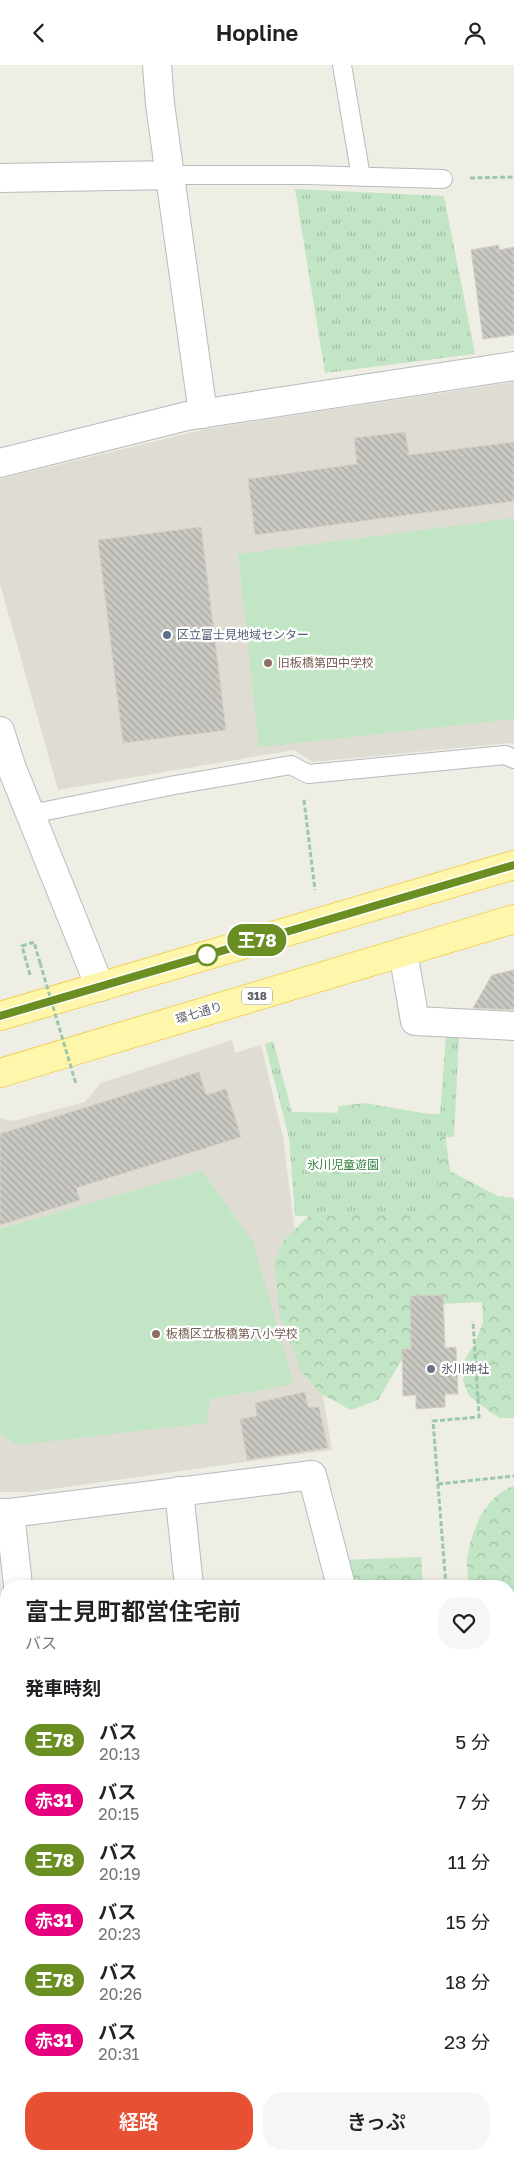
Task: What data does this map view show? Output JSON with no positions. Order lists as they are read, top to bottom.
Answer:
{
  "streets": {
    "main road": ["318", "環七通り"]
  },
  "parks": ["氷川児童遊園"],
  "places": [
    "区立富士見地域センター",
    "旧板橋第四中学校",
    "板橋区立板橋第八小学校",
    "氷川神社"
  ],
  "lines": ["bus line 王78"],
  "page": {
    "header": "Hopline",
    "on_map": "王78",
    "heading": [
      ["富士見町都営住宅前", "バス"],
      "発車時刻"
    ],
    "list": [
      {
        "mark": "王78",
        "name": "バス",
        "note": "20:13",
        "value": "5 分"
      },
      {
        "mark": "赤31",
        "name": "バス",
        "note": "20:15",
        "value": "7 分"
      },
      {
        "mark": "王78",
        "name": "バス",
        "note": "20:19",
        "value": "11 分"
      },
      {
        "mark": "赤31",
        "name": "バス",
        "note": "20:23",
        "value": "15 分"
      },
      {
        "mark": "王78",
        "name": "バス",
        "note": "20:26",
        "value": "18 分"
      },
      {
        "mark": "赤31",
        "name": "バス",
        "note": "20:31",
        "value": "23 分"
      }
    ],
    "buttons": ["経路", "きっぷ"]
  }
}
